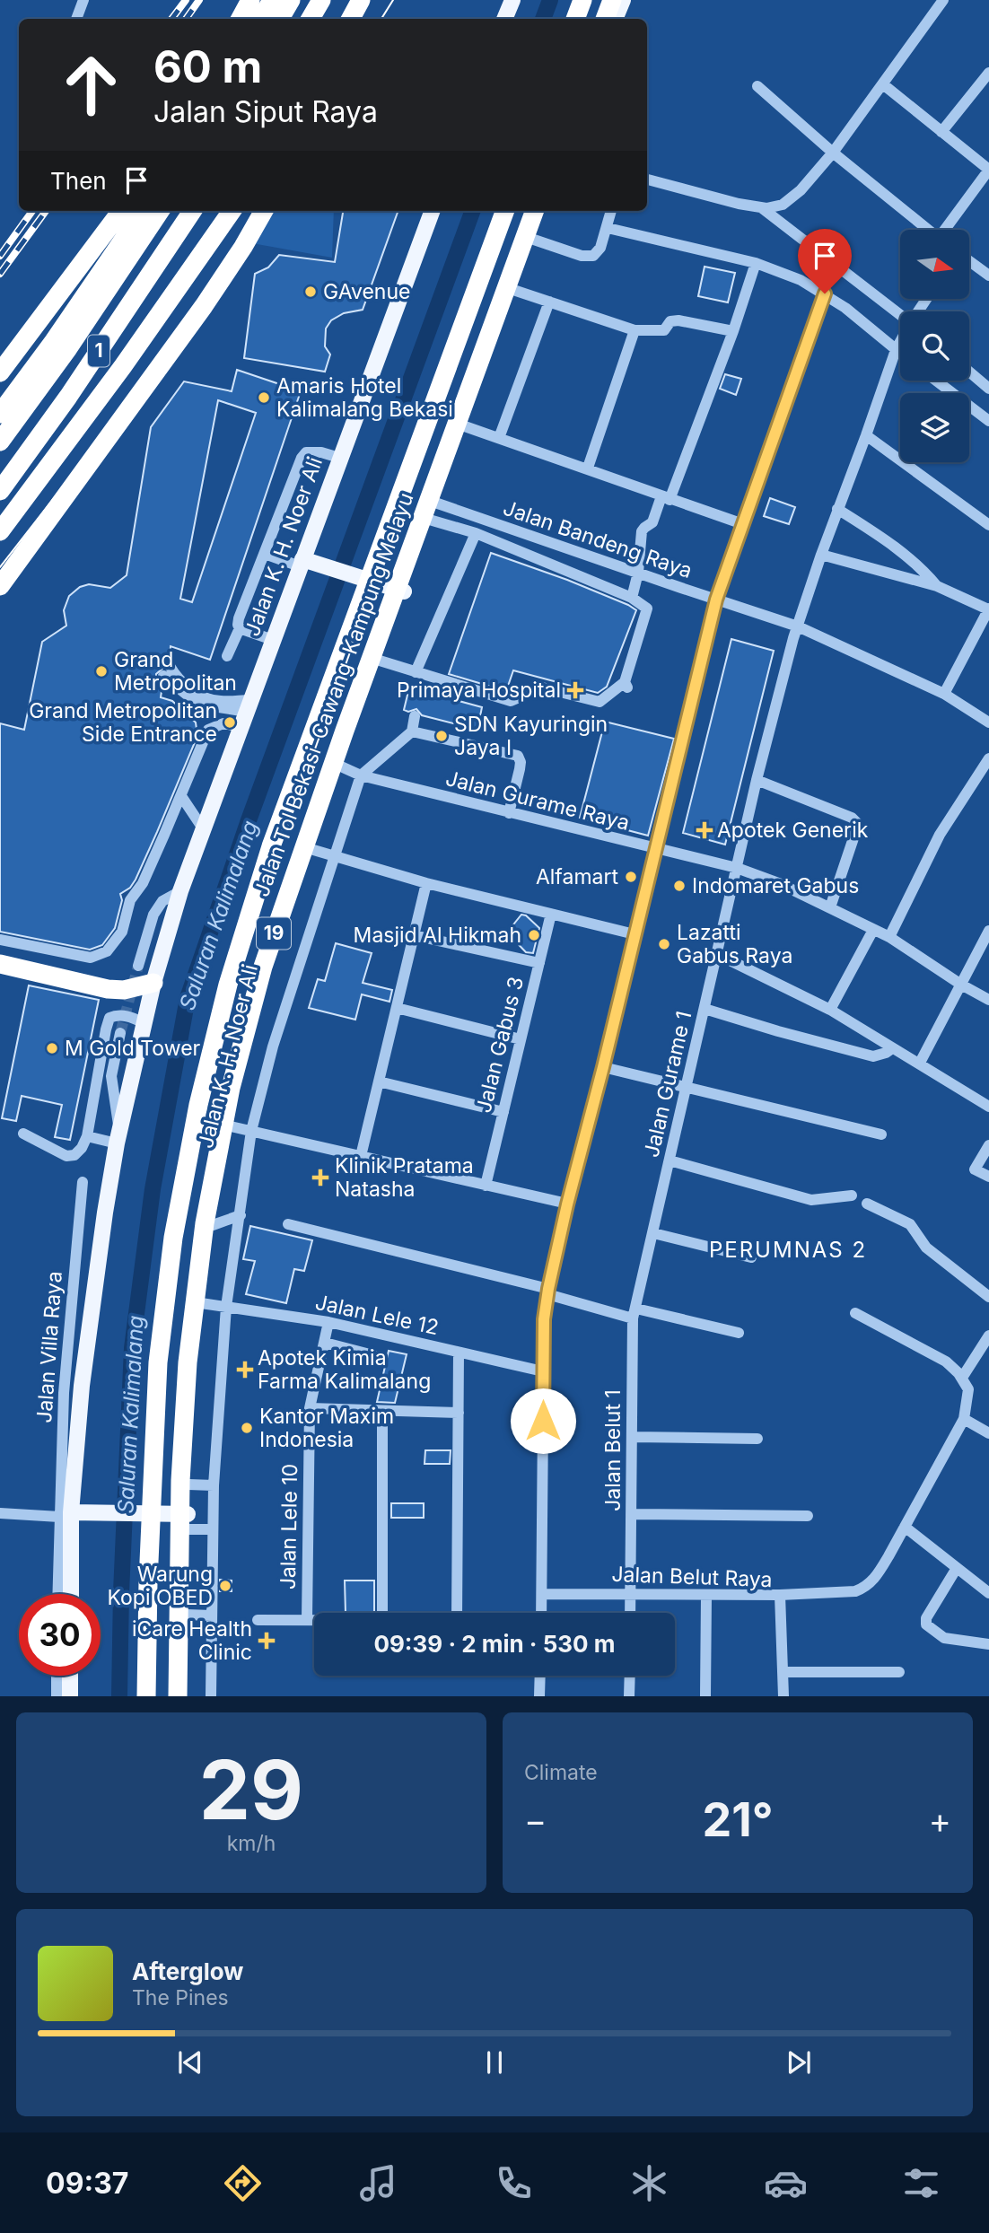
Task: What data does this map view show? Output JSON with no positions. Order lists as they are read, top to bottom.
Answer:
{
  "streets": {
    "highway": ["1", "Jalan Tol Bekasi–Cawang–Kampung Melayu", "19"],
    "main road": ["Jalan K. H. Noer Ali"],
    "street": [
      "Jalan Bandeng Raya",
      "Jalan Gurame Raya",
      "Jalan Gabus 3",
      "Jalan Gurame 1",
      "Jalan Lele 12",
      "Jalan Villa Raya",
      "Jalan Belut 1",
      "Jalan Lele 10",
      "Jalan Belut Raya"
    ]
  },
  "crossings": [
    ["Jalan Bandeng Raya", "Jalan K. H. Noer Ali"],
    ["Jalan Bandeng Raya", "Jalan Gurame 1"],
    ["Jalan K. H. Noer Ali", "Jalan Gurame Raya"],
    ["Jalan K. H. Noer Ali", "Jalan Lele 12"],
    ["Jalan K. H. Noer Ali", "Jalan Villa Raya"],
    ["Jalan Gurame Raya", "Jalan Gurame 1"],
    ["Jalan Gurame 1", "Jalan Belut 1"],
    ["Jalan Lele 12", "Jalan Lele 10"],
    ["Jalan Belut 1", "Jalan Belut Raya"]
  ],
  "districts": ["PERUMNAS 2"],
  "water": ["Saluran Kalimalang"],
  "places": {
    "other": [
      "GAvenue",
      "Amaris Hotel Kalimalang Bekasi",
      "Grand Metropolitan",
      "Grand Metropolitan Side Entrance",
      "SDN Kayuringin Jaya I",
      "Alfamart",
      "Indomaret Gabus",
      "Masjid Al Hikmah",
      "Lazatti Gabus Raya",
      "M Gold Tower",
      "Kantor Maxim Indonesia",
      "Warung Kopi OBED"
    ],
    "health": [
      "Primaya Hospital",
      "Apotek Generik",
      "Klinik Pratama Natasha",
      "Apotek Kimia Farma Kalimalang",
      "iCare Health Clinic"
    ]
  },
  "north": "right",
  "page": {
    "turn": ["60 m", "Jalan Siput Raya"],
    "then": "Then",
    "limit": "30",
    "trip": "09:39 · 2 min · 530 m",
    "tile": [
      ["29", "km/h"],
      "Climate"
    ],
    "heat": ["−", "21°", "+"],
    "song": ["Afterglow", "The Pines"],
    "tabs": "09:37"
  }
}
